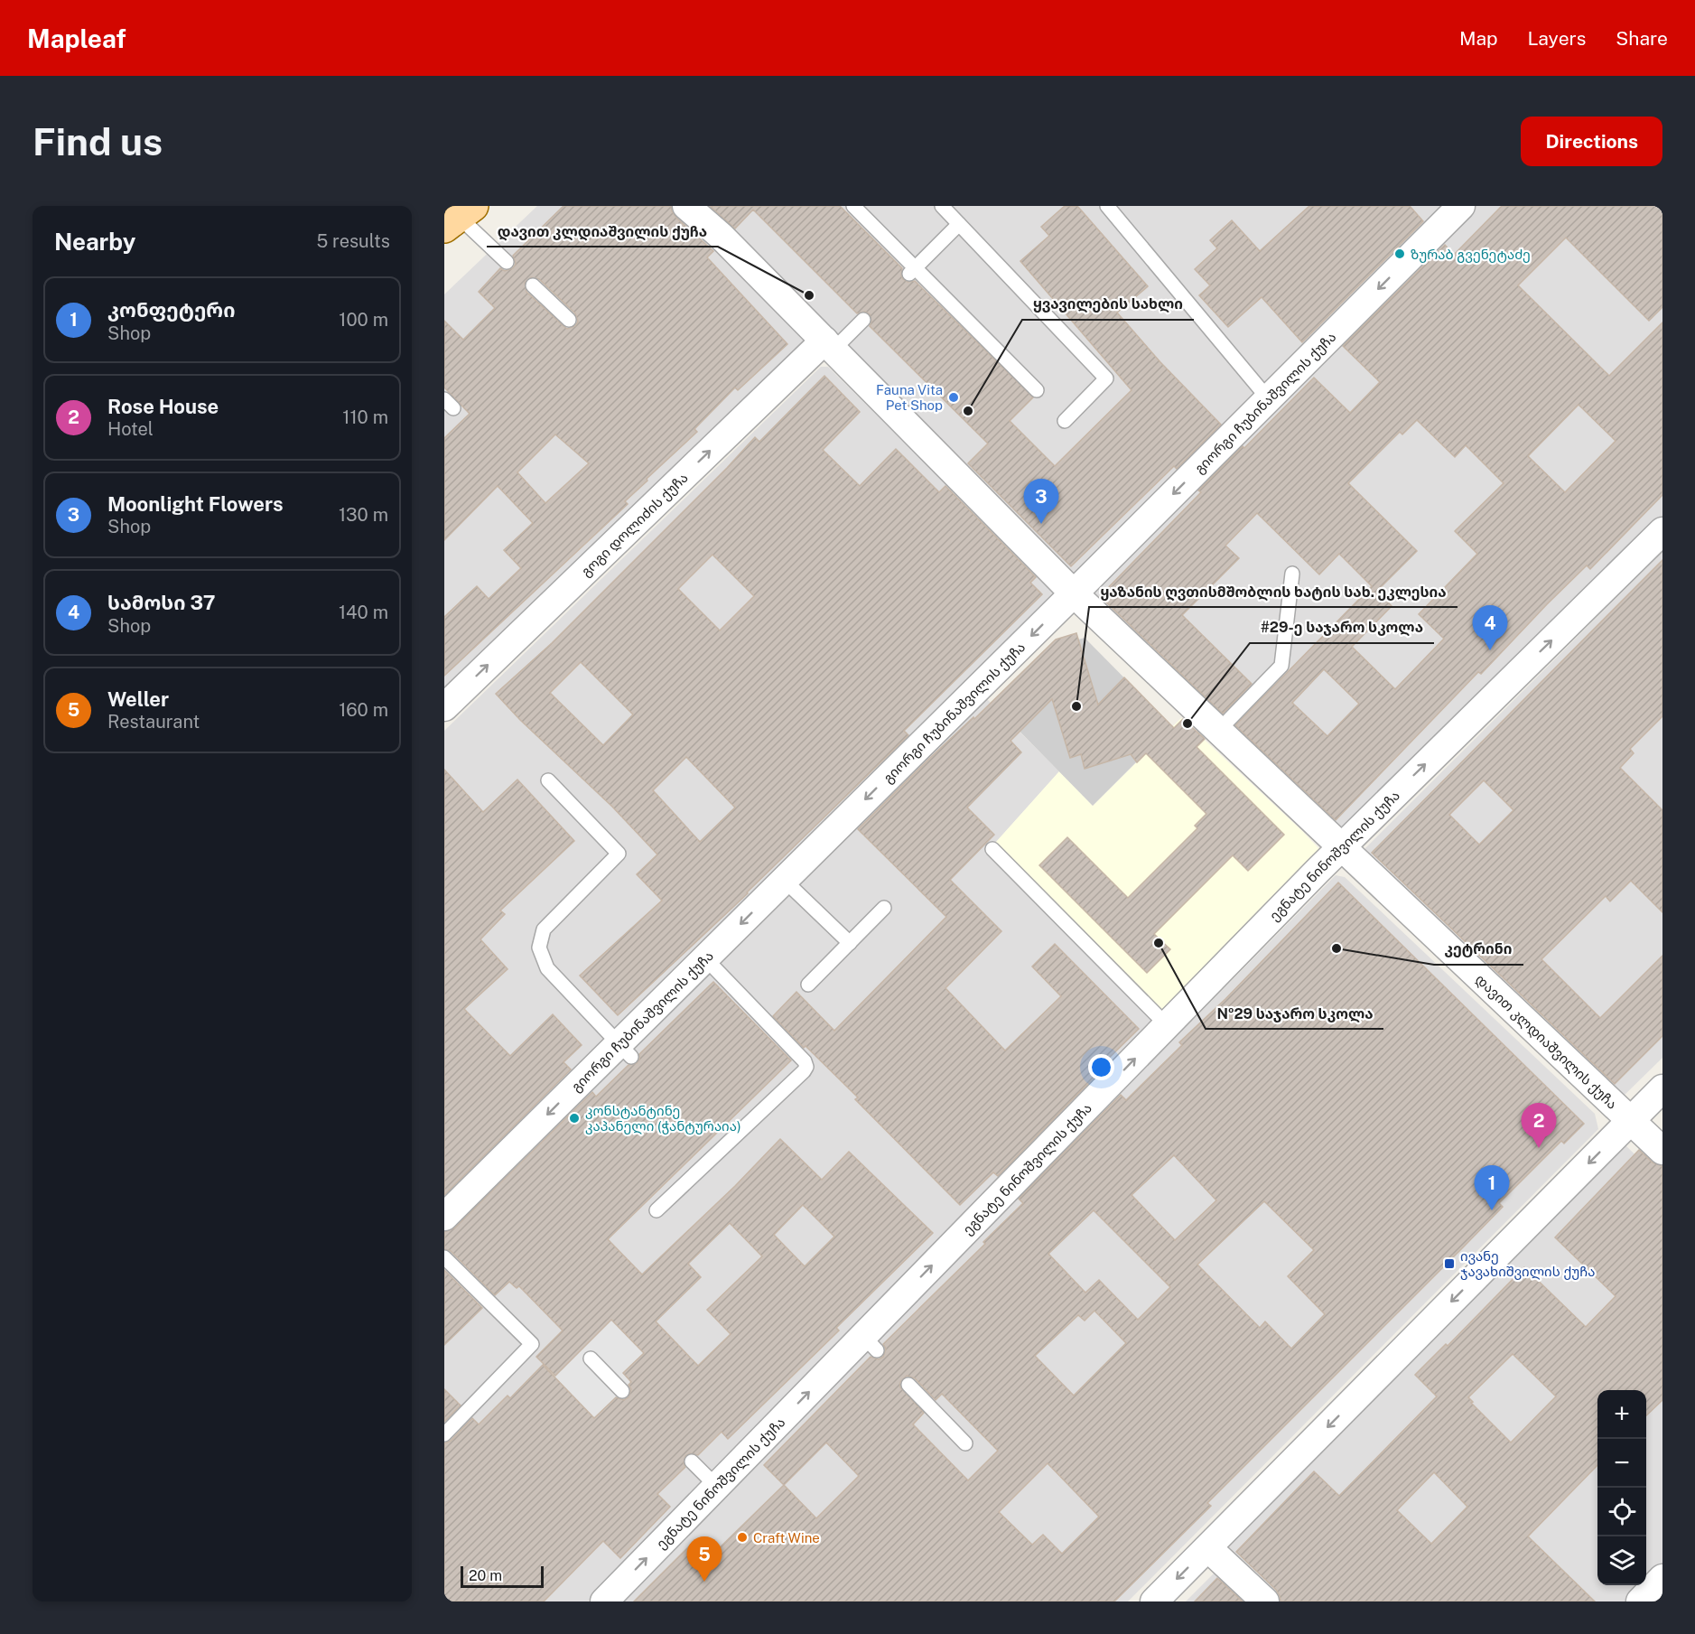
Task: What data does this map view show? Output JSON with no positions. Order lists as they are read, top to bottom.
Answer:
{
  "streets": {
    "street": [
      "გიორგი ჩუბინაშვილის ქუჩა",
      "გოგი დოლიძის ქუჩა",
      "ეგნატე ნინოშვილის ქუჩა",
      "დავით კლდიაშვილის ქუჩა"
    ]
  },
  "crossings": [
    ["გიორგი ჩუბინაშვილის ქუჩა", "დავით კლდიაშვილის ქუჩა"],
    ["გოგი დოლიძის ქუჩა", "დავით კლდიაშვილის ქუჩა"],
    ["ეგნატე ნინოშვილის ქუჩა", "დავით კლდიაშვილის ქუჩა"]
  ],
  "one_way": ["გიორგი ჩუბინაშვილის ქუჩა", "გოგი დოლიძის ქუჩა", "ეგნატე ნინოშვილის ქუჩა"],
  "places": {
    "other": [
      "ზურაბ გვენეტაძე",
      "დავით კლდიაშვილის ქუჩა",
      "Fauna Vita Pet Shop",
      "ყვავილების სახლი",
      "ყაზანის ღვთისმშობლის ხატის სახ. ეკლესია",
      "#29-ე საჯარო სკოლა",
      "№29 საჯარო სკოლა",
      "კეტრინი",
      "კონსტანტინე კაპანელი (ჭანტურაია)",
      "Craft Wine"
    ],
    "transit": ["ივანე ჯავახიშვილის ქუჩა"]
  },
  "scale_bar": "20 m",
  "page": {
    "header": "Mapleaf",
    "nav": ["Map", "Layers", "Share"],
    "buttons": "Directions",
    "title": "Find us",
    "heading": ["Nearby", "5 results"],
    "list": [
      {
        "mark": "1",
        "name": "კონფეტერი",
        "note": "Shop",
        "value": "100 m"
      },
      {
        "mark": "2",
        "name": "Rose House",
        "note": "Hotel",
        "value": "110 m"
      },
      {
        "mark": "3",
        "name": "Moonlight Flowers",
        "note": "Shop",
        "value": "130 m"
      },
      {
        "mark": "4",
        "name": "სამოსი 37",
        "note": "Shop",
        "value": "140 m"
      },
      {
        "mark": "5",
        "name": "Weller",
        "note": "Restaurant",
        "value": "160 m"
      }
    ],
    "pins": [
      "3",
      "4",
      "2",
      "1",
      "5"
    ],
    "map_buttons": ["+", "−"],
    "scale": "20 m"
  }
}
